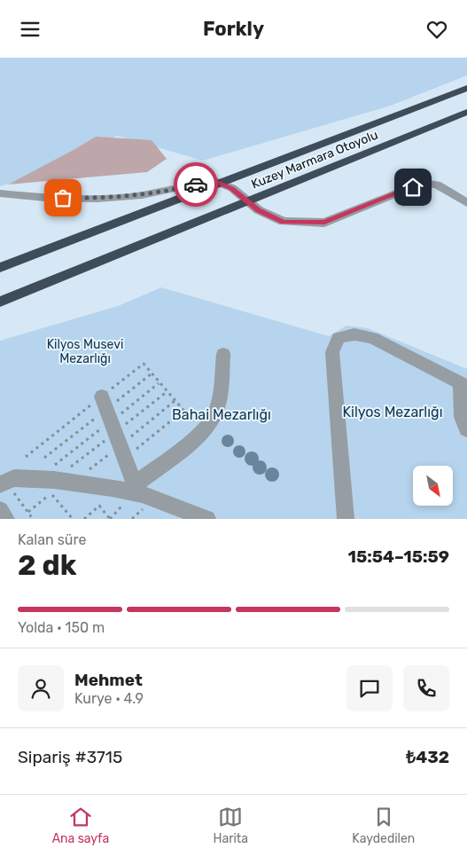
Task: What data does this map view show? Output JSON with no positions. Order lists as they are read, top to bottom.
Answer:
{
  "streets": {
    "highway": ["Kuzey Marmara Otoyolu"]
  },
  "parks": ["Kilyos Musevi Mezarlığı", "Kilyos Mezarlığı", "Bahai Mezarlığı"],
  "north": "bottom right",
  "page": {
    "header": "Forkly",
    "heading": ["2 dk", "Kalan süre", "15:54–15:59"],
    "panel": [
      "Mehmet",
      "Kurye · 4.9",
      "Sipariş #3715",
      "₺432"
    ],
    "bar": "Yolda · 150 m",
    "tabs": ["Ana sayfa", "Harita", "Kaydedilen"]
  }
}
